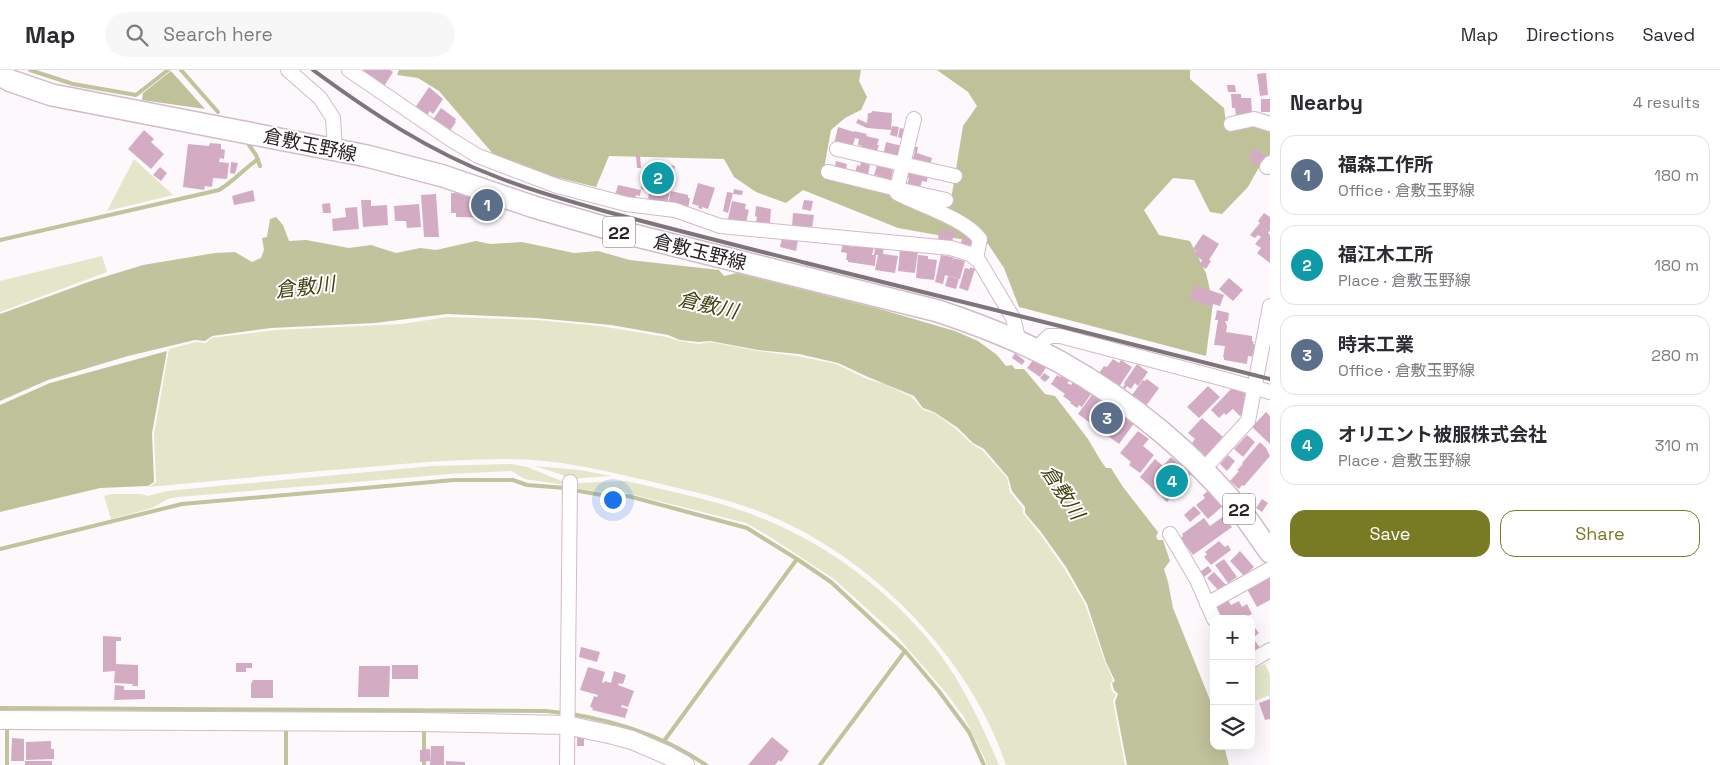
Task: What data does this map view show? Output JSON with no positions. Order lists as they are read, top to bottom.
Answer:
{
  "streets": {
    "main road": ["倉敷玉野線", "22"]
  },
  "water": ["倉敷川"],
  "page": {
    "header": "Map",
    "search": "Search here",
    "nav": ["Map", "Directions", "Saved"],
    "heading": ["Nearby", "4 results"],
    "list": [
      {
        "mark": "1",
        "name": "福森工作所",
        "note": "Office · 倉敷玉野線",
        "value": "180 m"
      },
      {
        "mark": "2",
        "name": "福江木工所",
        "note": "Place · 倉敷玉野線",
        "value": "180 m"
      },
      {
        "mark": "3",
        "name": "時末工業",
        "note": "Office · 倉敷玉野線",
        "value": "280 m"
      },
      {
        "mark": "4",
        "name": "オリエント被服株式会社",
        "note": "Place · 倉敷玉野線",
        "value": "310 m"
      }
    ],
    "pins": [
      "2",
      "1",
      "3",
      "4"
    ],
    "buttons": ["Save", "Share"],
    "map_buttons": ["+", "−"]
  }
}
